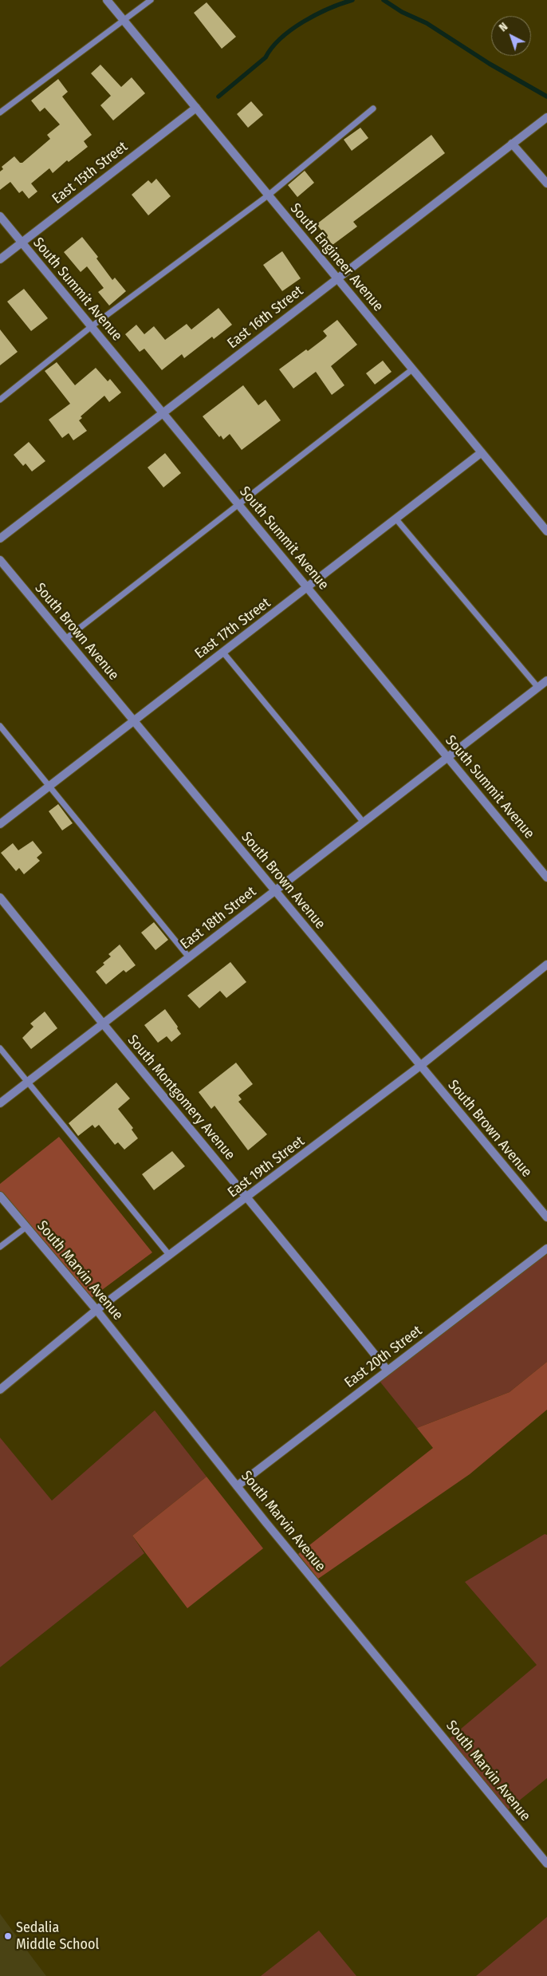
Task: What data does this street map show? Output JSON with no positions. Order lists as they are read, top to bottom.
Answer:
{
  "streets": {
    "street": [
      "East 15th Street",
      "South Engineer Avenue",
      "South Summit Avenue",
      "East 16th Street",
      "East 17th Street",
      "South Brown Avenue",
      "East 18th Street",
      "South Montgomery Avenue",
      "East 19th Street",
      "South Marvin Avenue",
      "East 20th Street"
    ]
  },
  "crossings": [
    ["East 15th Street", "South Engineer Avenue"],
    ["East 15th Street", "South Summit Avenue"],
    ["South Engineer Avenue", "East 16th Street"],
    ["South Engineer Avenue", "East 17th Street"],
    ["South Summit Avenue", "East 16th Street"],
    ["South Summit Avenue", "East 17th Street"],
    ["South Summit Avenue", "East 18th Street"],
    ["East 17th Street", "South Brown Avenue"],
    ["South Brown Avenue", "East 18th Street"],
    ["South Brown Avenue", "East 19th Street"],
    ["East 18th Street", "South Montgomery Avenue"],
    ["South Montgomery Avenue", "East 19th Street"],
    ["South Montgomery Avenue", "East 20th Street"],
    ["East 19th Street", "South Marvin Avenue"],
    ["South Marvin Avenue", "East 20th Street"]
  ],
  "places": ["Sedalia Middle School"],
  "north": "top left"
}
